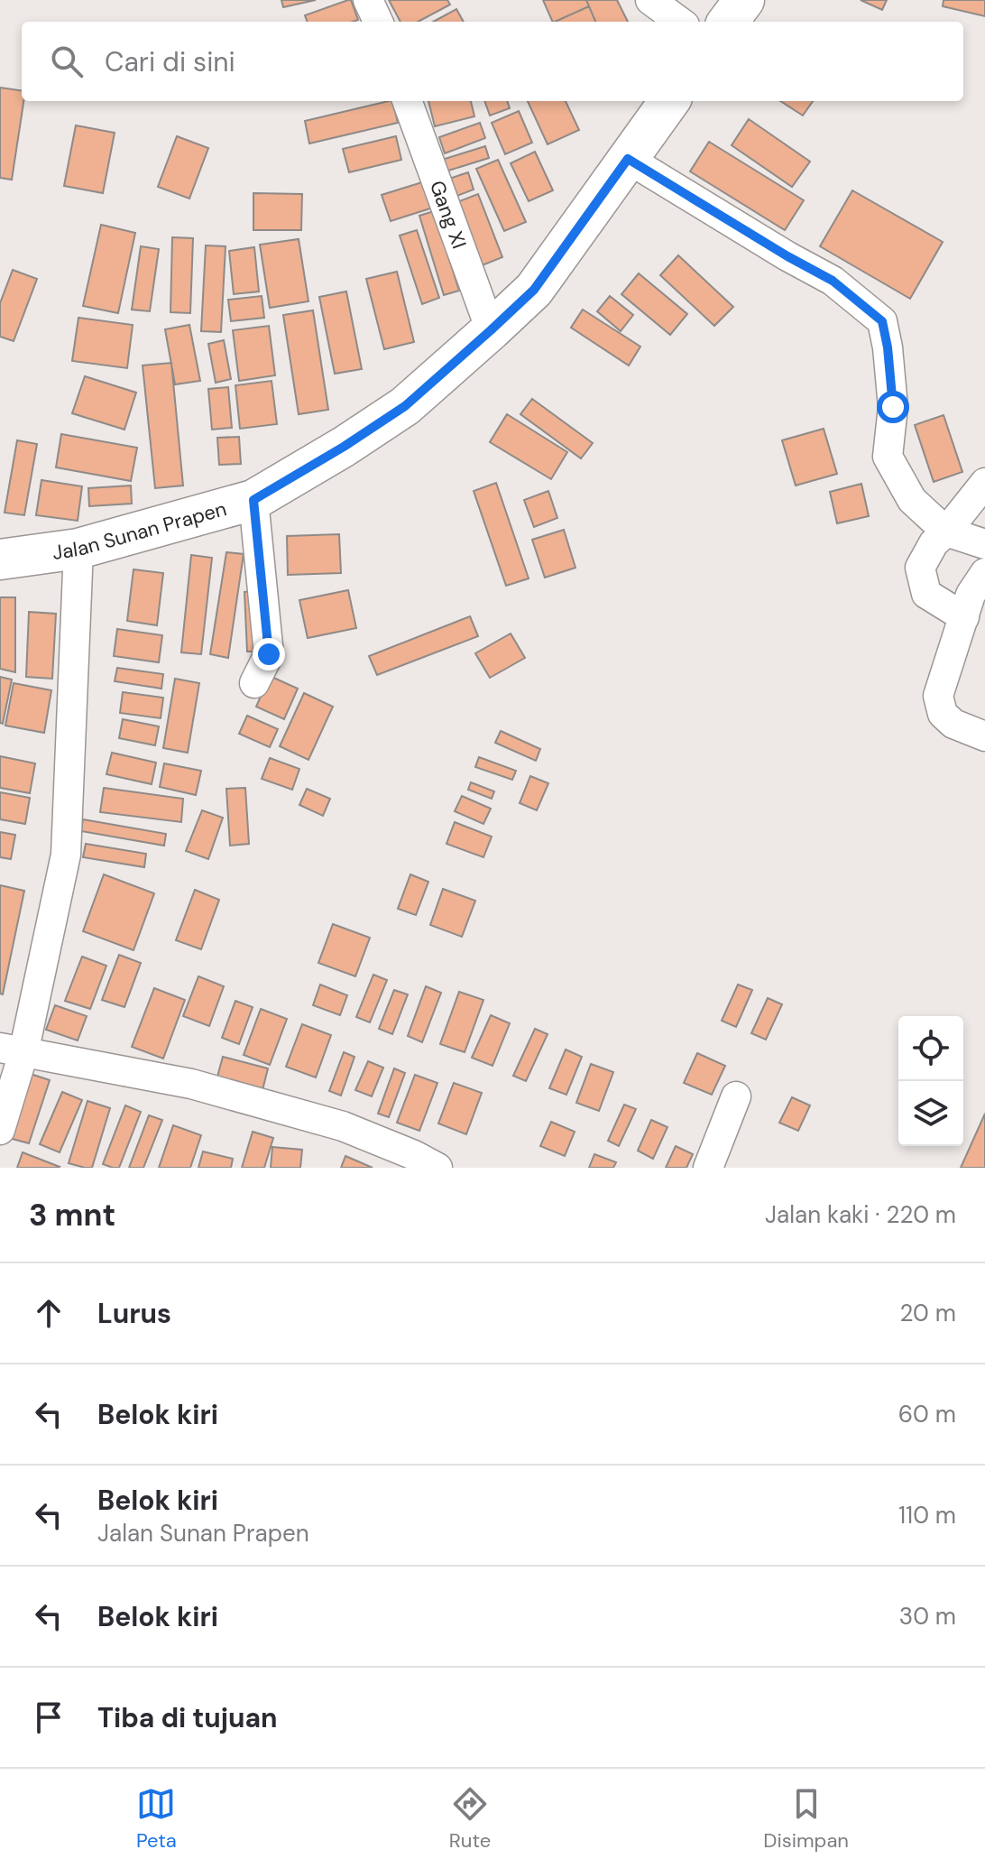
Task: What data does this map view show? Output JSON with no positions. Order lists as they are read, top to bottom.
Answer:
{
  "streets": {
    "main road": ["Jalan Sunan Prapen"],
    "street": ["Gang XI"]
  },
  "crossings": [
    ["Gang XI", "Jalan Sunan Prapen"]
  ],
  "page": {
    "search": "Cari di sini",
    "heading": ["3 mnt", "Jalan kaki · 220 m"],
    "list": [
      ["Lurus", "20 m"],
      ["Belok kiri", "60 m"],
      ["Belok kiri", "Jalan Sunan Prapen", "110 m"],
      ["Belok kiri", "30 m"],
      "Tiba di tujuan"
    ],
    "nav": ["Peta", "Rute", "Disimpan"]
  }
}
